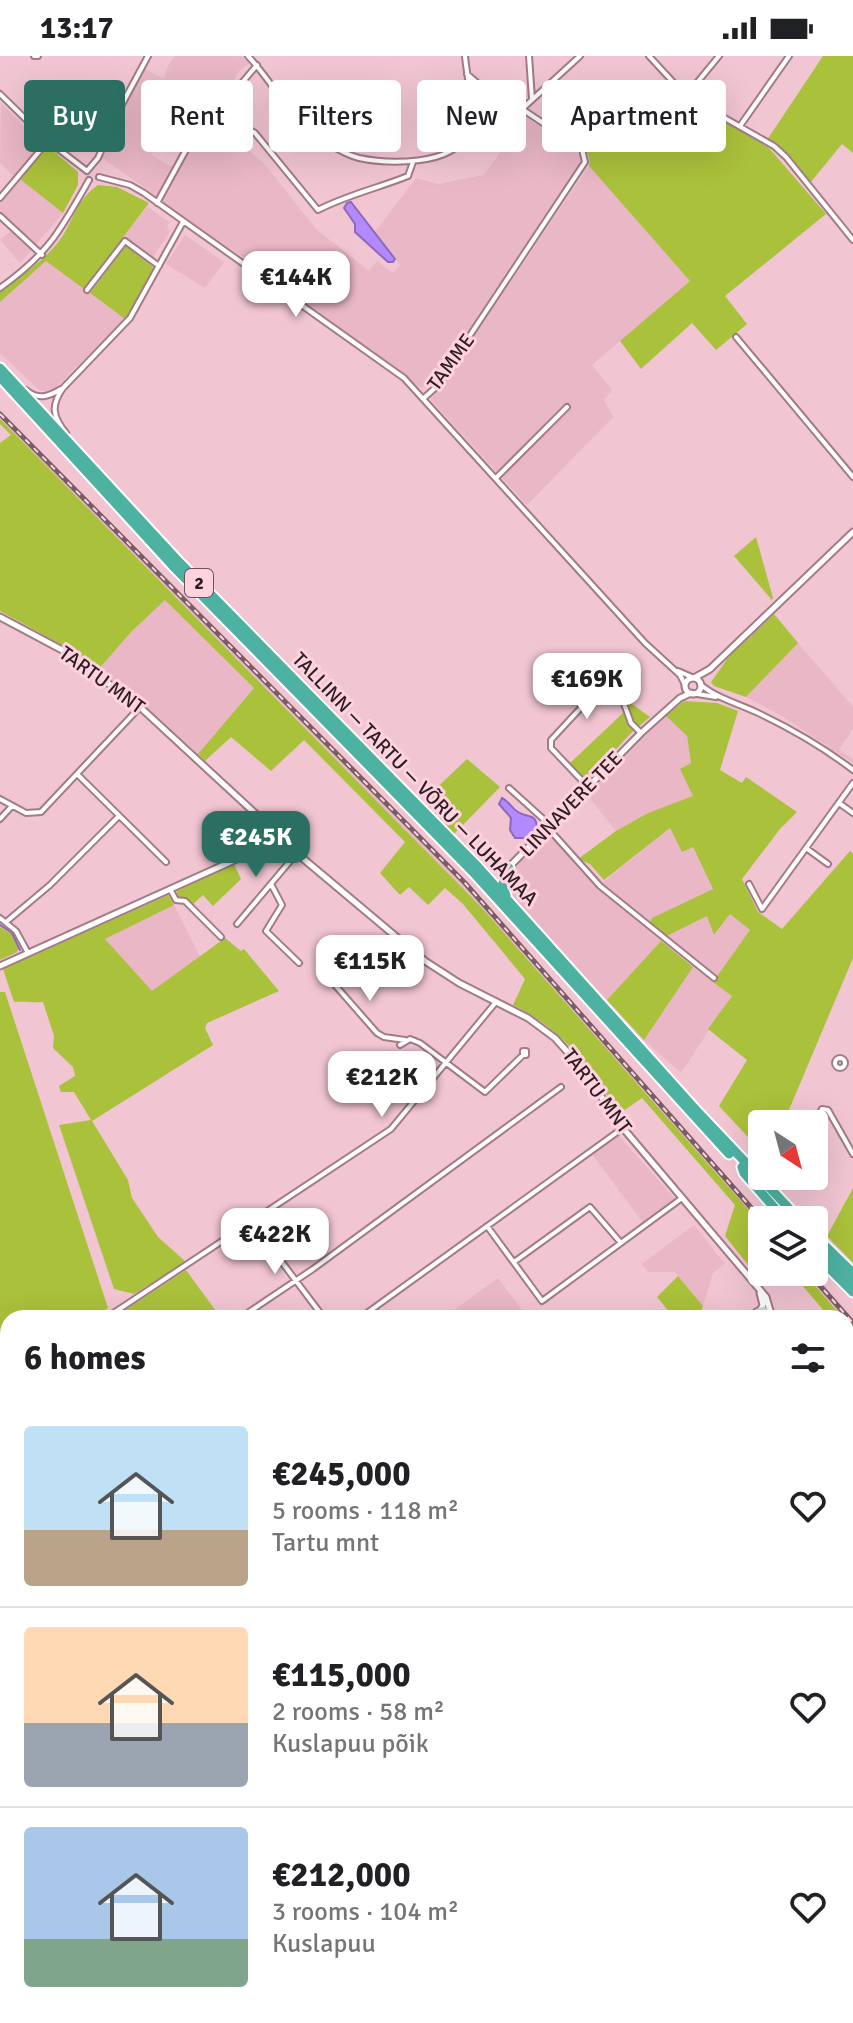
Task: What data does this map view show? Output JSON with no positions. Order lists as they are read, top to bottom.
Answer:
{
  "streets": {
    "highway": ["2", "TALLINN — TARTU — VÕRU — LUHAMAA"],
    "street": ["TAMME", "TARTU MNT", "LINNAVERE TEE"]
  },
  "north": "bottom right",
  "page": {
    "status": "13:17",
    "chip": [
      "Buy",
      "Rent",
      "Filters",
      "New",
      "Apartment"
    ],
    "price": [
      "€144K",
      "€169K",
      "€245K",
      "€115K",
      "€212K",
      "€422K"
    ],
    "heading": "6 homes",
    "list": [
      {
        "name": "€245,000",
        "note": "5 rooms · 118 m² · Tartu mnt"
      },
      {
        "name": "€115,000",
        "note": "2 rooms · 58 m² · Kuslapuu põik"
      },
      {
        "name": "€212,000",
        "note": "3 rooms · 104 m² · Kuslapuu"
      }
    ]
  }
}
